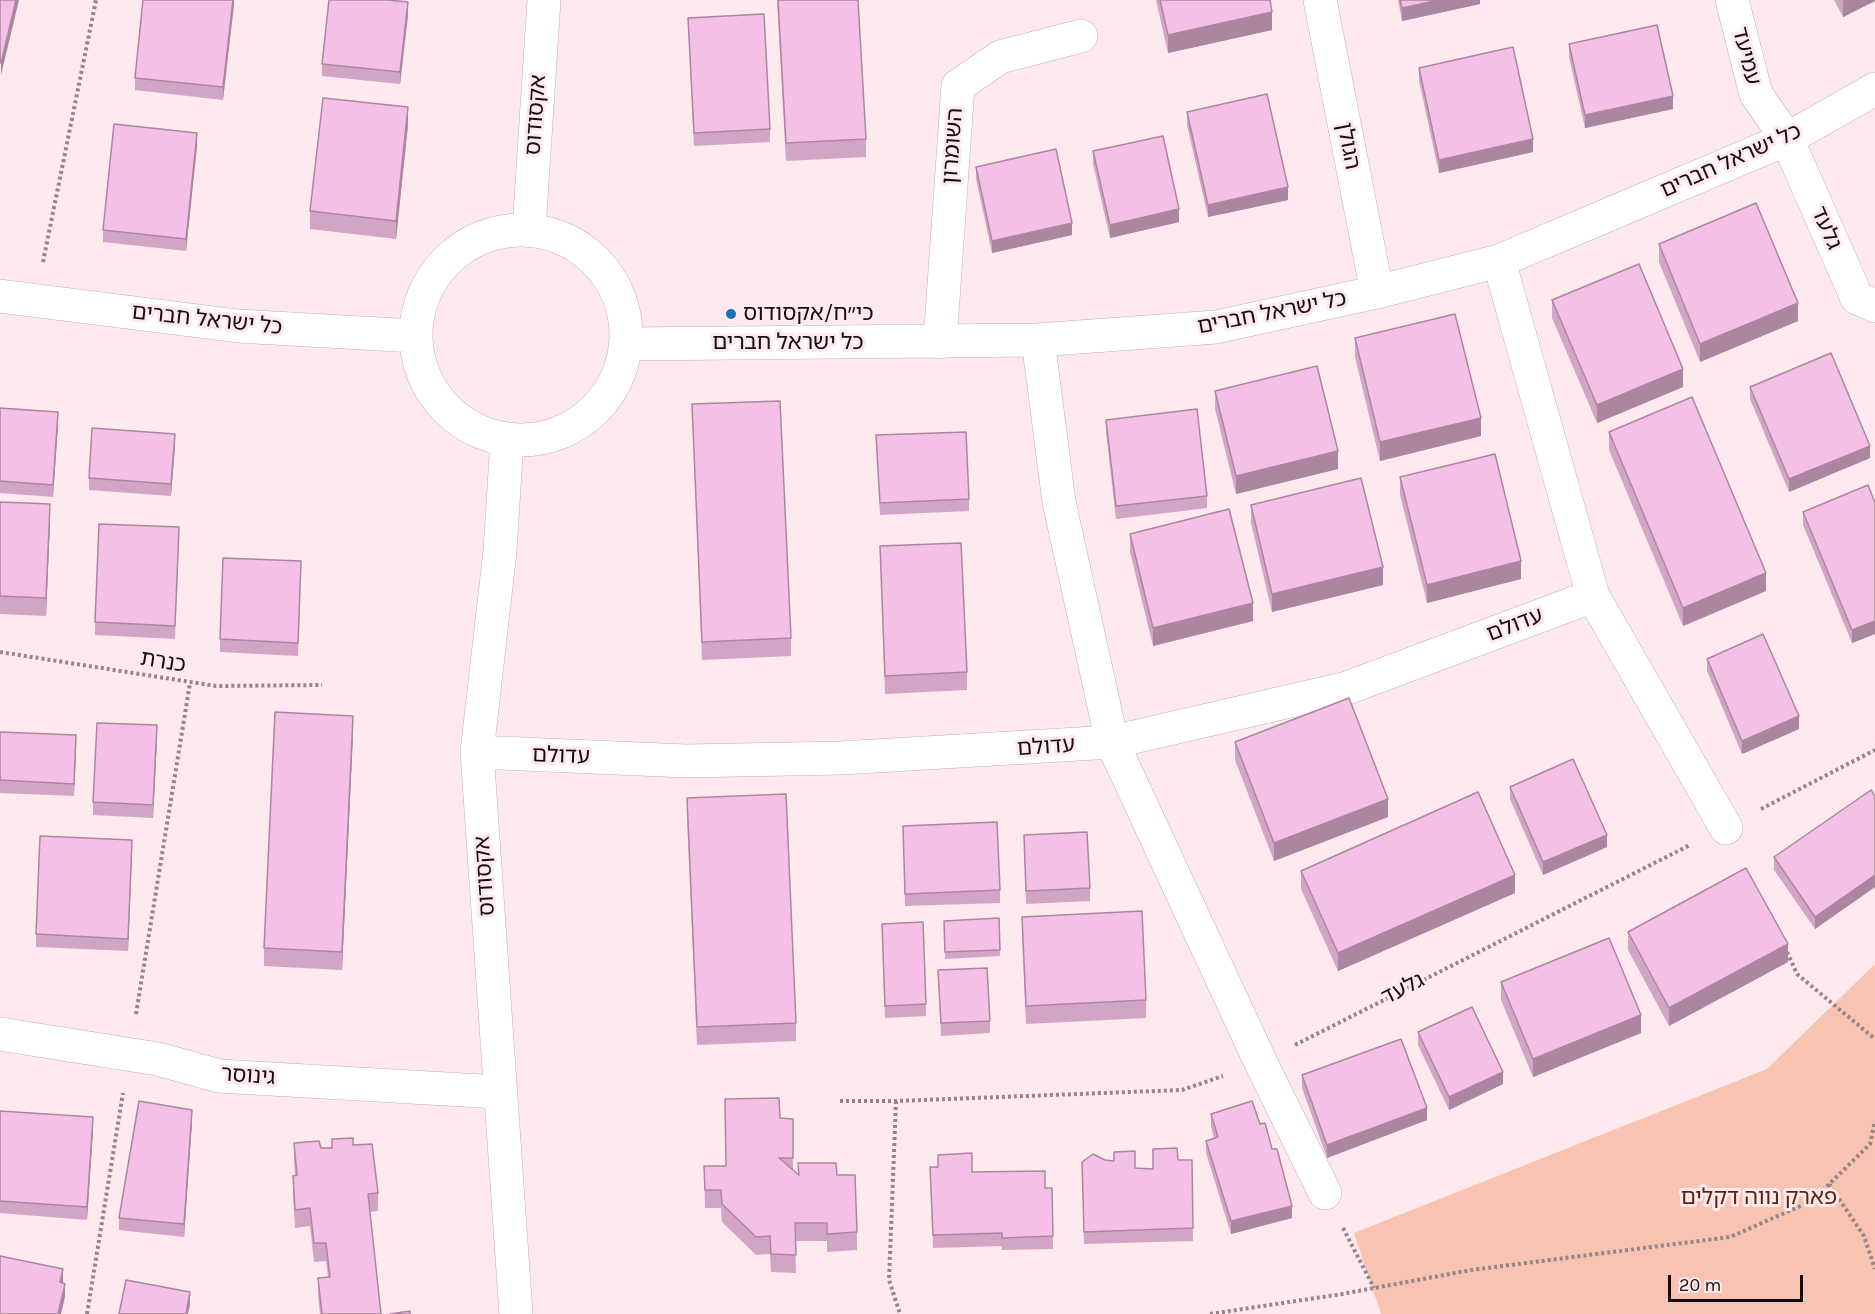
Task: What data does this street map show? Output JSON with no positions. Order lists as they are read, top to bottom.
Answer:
{
  "streets": {
    "street": [
      "עמיעד",
      "אקסודוס",
      "השומרון",
      "הגולן",
      "כל ישראל חברים",
      "גלעד",
      "עדולם",
      "גינוסר"
    ],
    "path": ["כנרת"]
  },
  "crossings": [
    ["עמיעד", "כל ישראל חברים"],
    ["עמיעד", "גלעד"],
    ["אקסודוס", "כל ישראל חברים"],
    ["אקסודוס", "עדולם"],
    ["אקסודוס", "גינוסר"],
    ["השומרון", "כל ישראל חברים"],
    ["הגולן", "כל ישראל חברים"],
    ["כל ישראל חברים", "גלעד"]
  ],
  "parks": ["פארק נווה דקלים"],
  "places": ["כי״ח/אקסודוס"],
  "scale_bar": "20 m"
}
